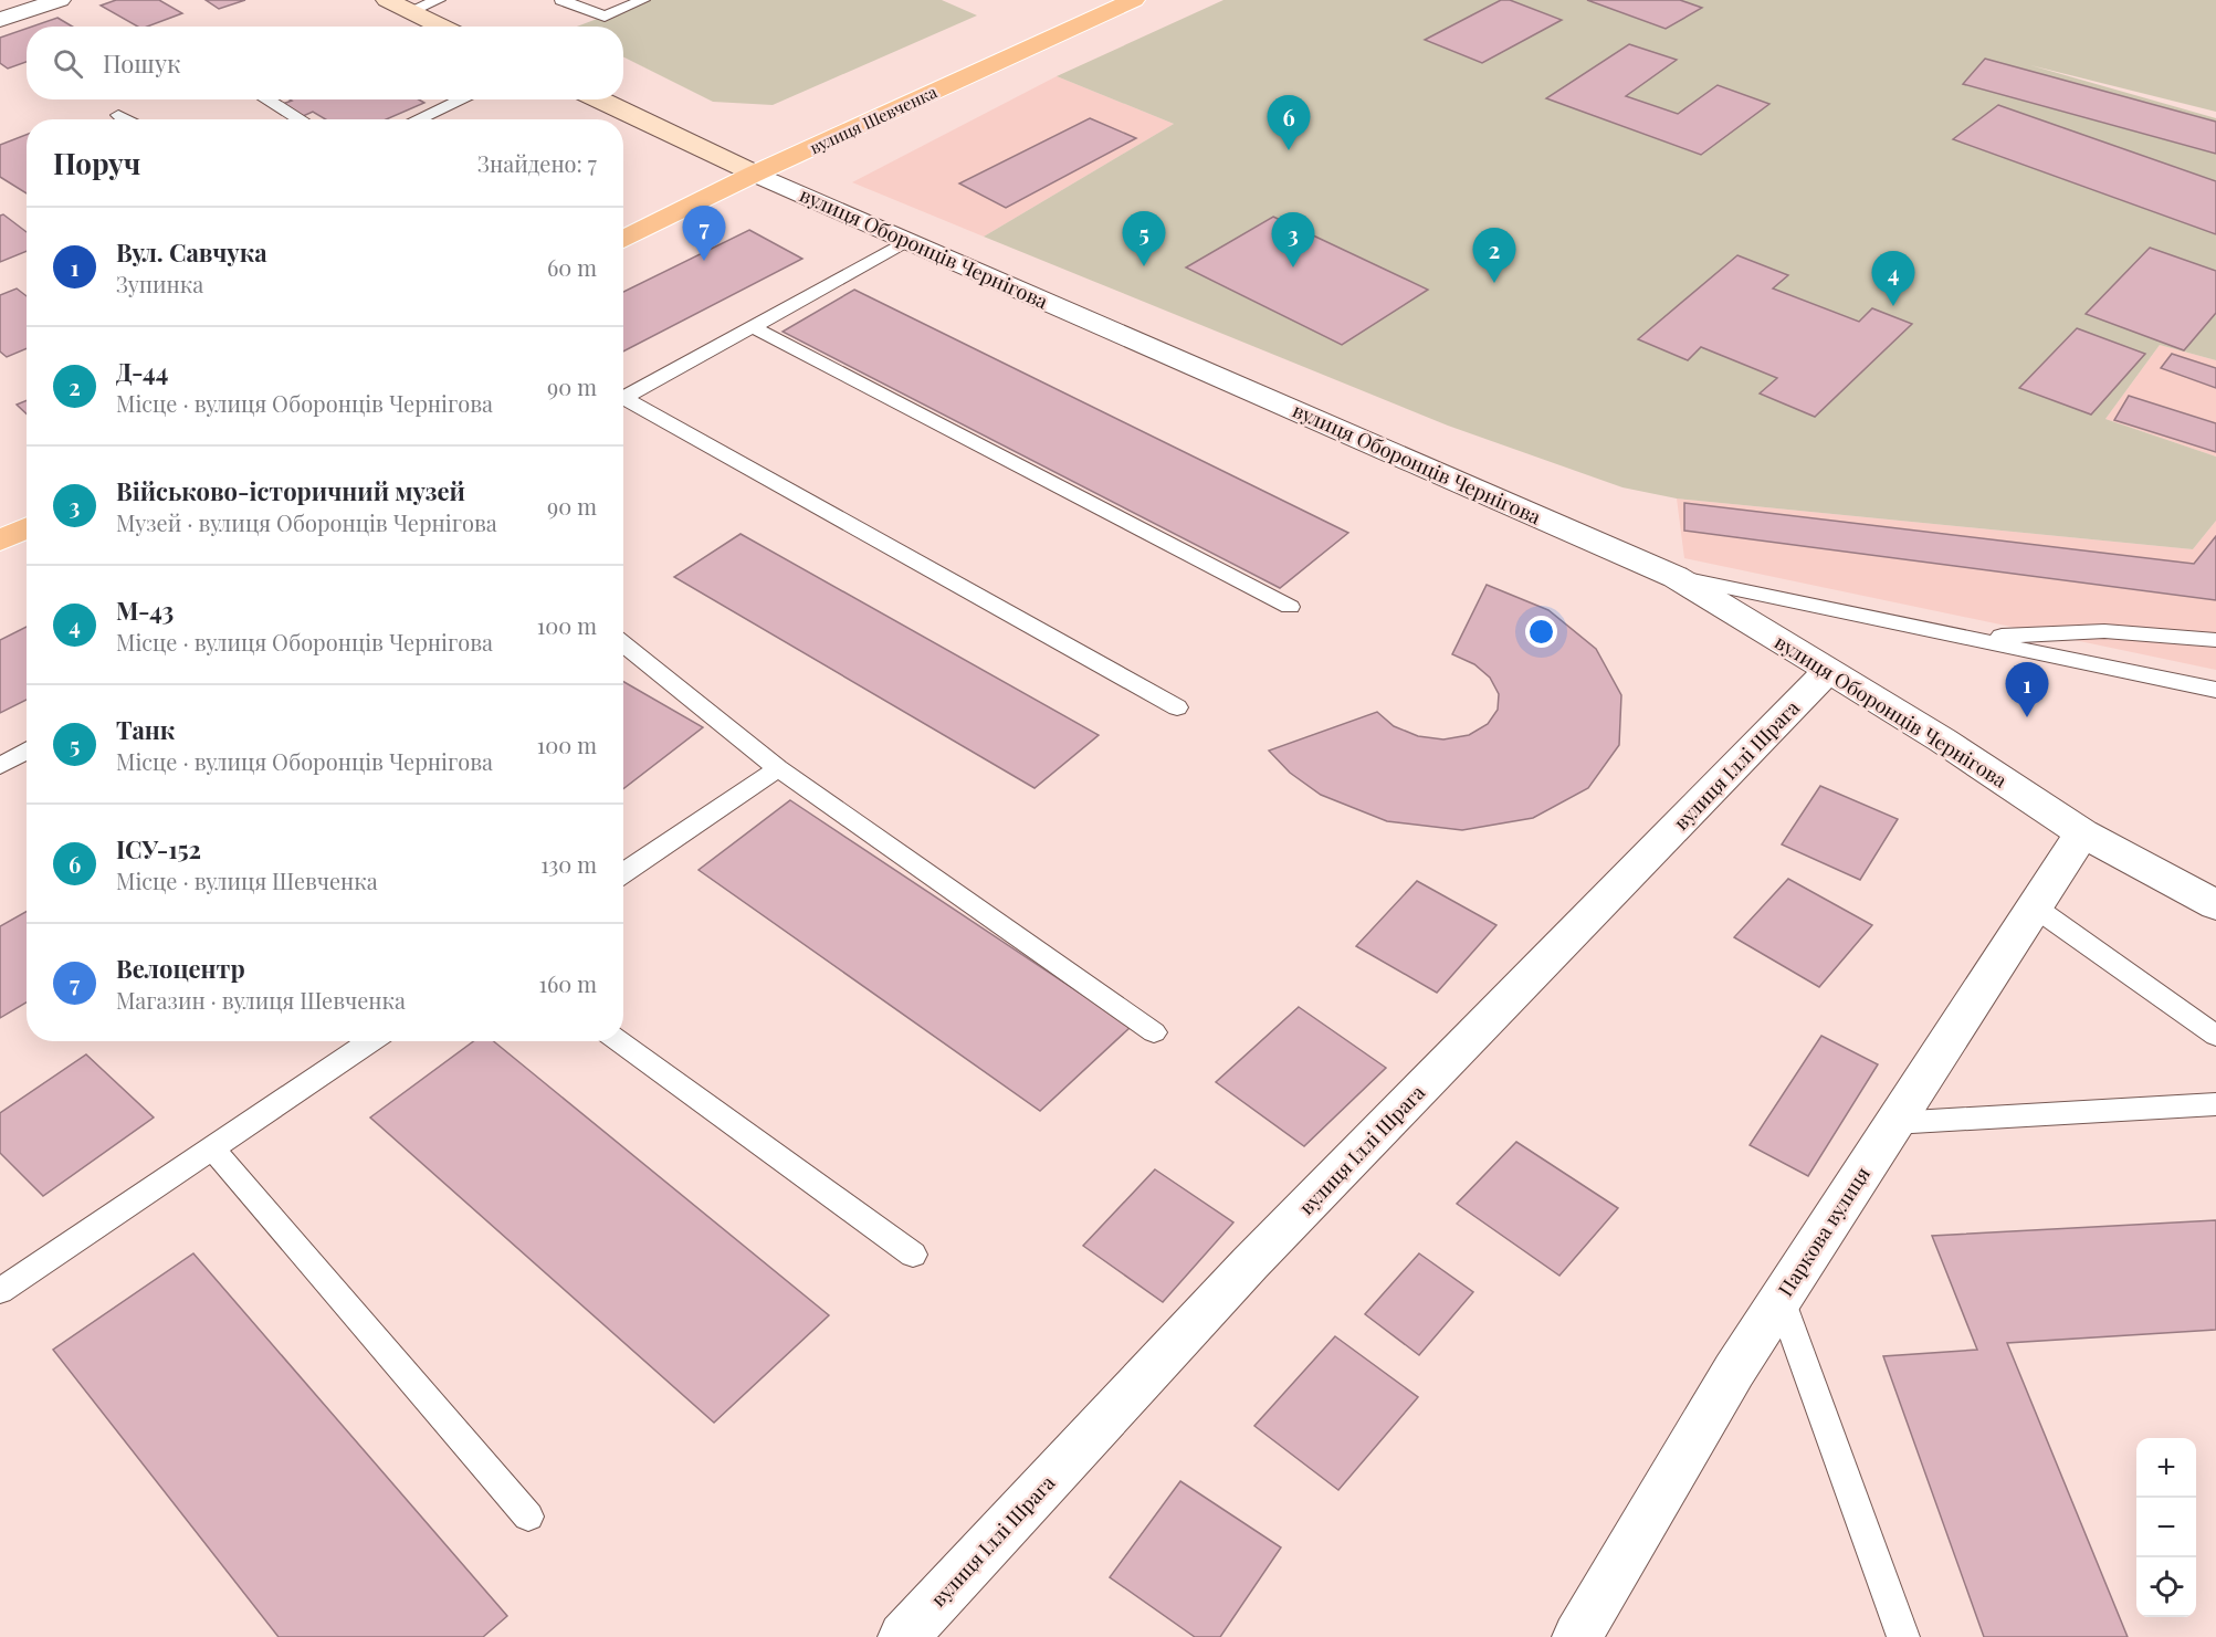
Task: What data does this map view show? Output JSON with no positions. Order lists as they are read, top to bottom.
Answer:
{
  "streets": {
    "main road": ["вулиця Шевченка", "вулиця Оборонців Чернігова"],
    "street": ["вулиця Іллі Шрага", "Паркова вулиця"]
  },
  "crossings": [
    ["вулиця Шевченка", "вулиця Оборонців Чернігова"],
    ["вулиця Оборонців Чернігова", "вулиця Іллі Шрага"],
    ["вулиця Оборонців Чернігова", "Паркова вулиця"]
  ],
  "page": {
    "search": "Пошук",
    "pins": [
      "6",
      "7",
      "5",
      "3",
      "2",
      "4",
      "1"
    ],
    "heading": ["Поруч", "Знайдено: 7"],
    "list": [
      {
        "mark": "1",
        "name": "Вул. Савчука",
        "note": "Зупинка",
        "value": "60 m"
      },
      {
        "mark": "2",
        "name": "Д-44",
        "note": "Місце · вулиця Оборонців Чернігова",
        "value": "90 m"
      },
      {
        "mark": "3",
        "name": "Військово-історичний музей",
        "note": "Музей · вулиця Оборонців Чернігова",
        "value": "90 m"
      },
      {
        "mark": "4",
        "name": "М-43",
        "note": "Місце · вулиця Оборонців Чернігова",
        "value": "100 m"
      },
      {
        "mark": "5",
        "name": "Танк",
        "note": "Місце · вулиця Оборонців Чернігова",
        "value": "100 m"
      },
      {
        "mark": "6",
        "name": "ІСУ-152",
        "note": "Місце · вулиця Шевченка",
        "value": "130 m"
      },
      {
        "mark": "7",
        "name": "Велоцентр",
        "note": "Магазин · вулиця Шевченка",
        "value": "160 m"
      }
    ],
    "map_buttons": ["+", "−"]
  }
}
